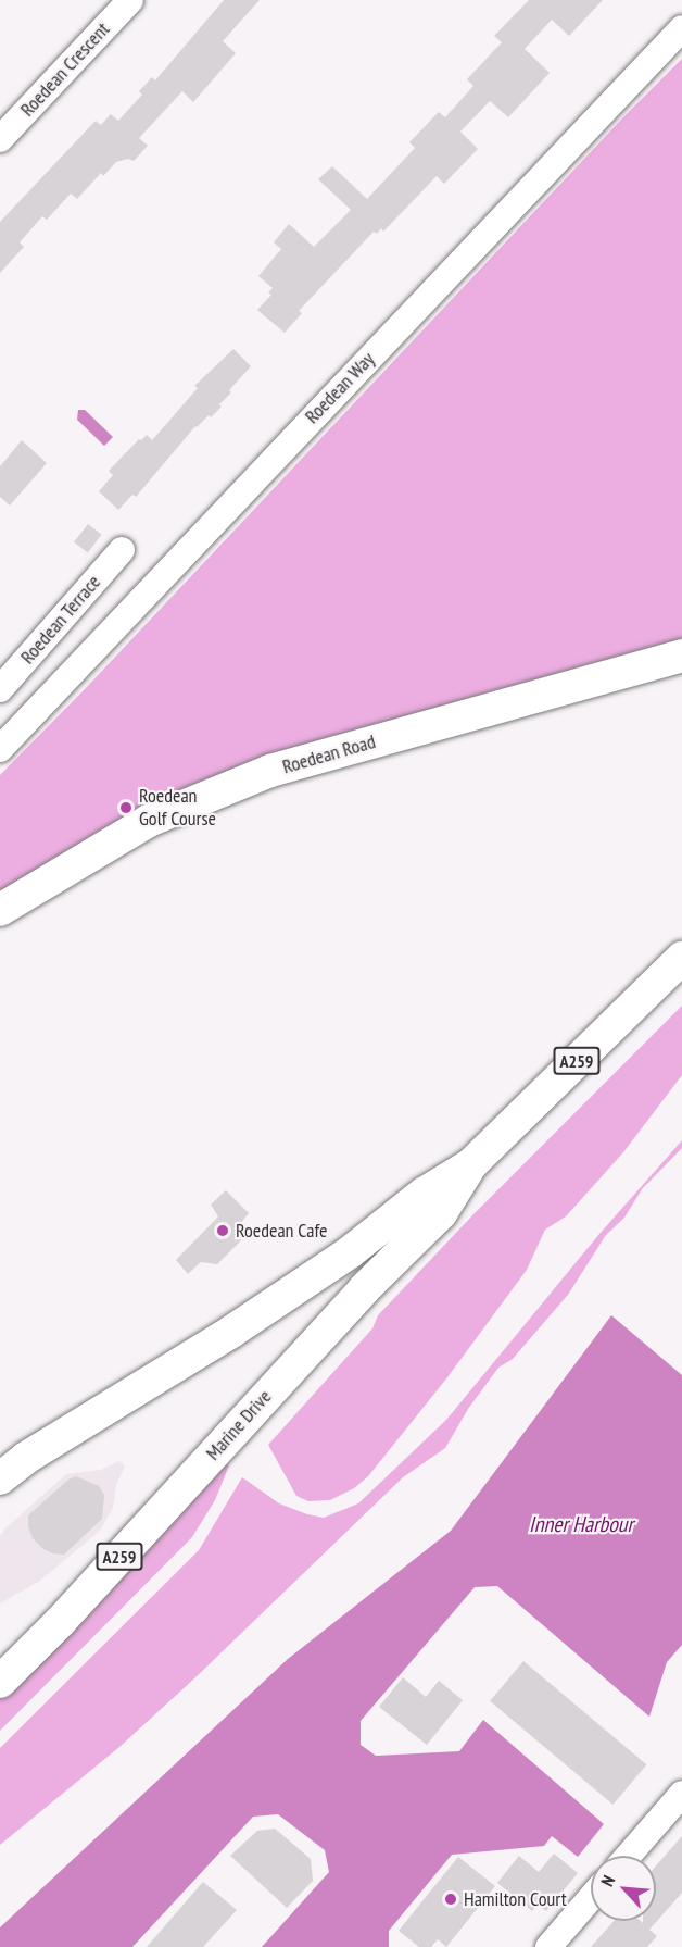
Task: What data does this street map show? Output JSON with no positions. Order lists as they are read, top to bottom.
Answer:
{
  "streets": {
    "main road": ["Roedean Road", "A259", "Marine Drive"],
    "street": ["Roedean Crescent", "Roedean Way", "Roedean Terrace"]
  },
  "water": ["Inner Harbour"],
  "places": ["Roedean Golf Course", "Roedean Cafe", "Hamilton Court"],
  "north": "top left"
}
